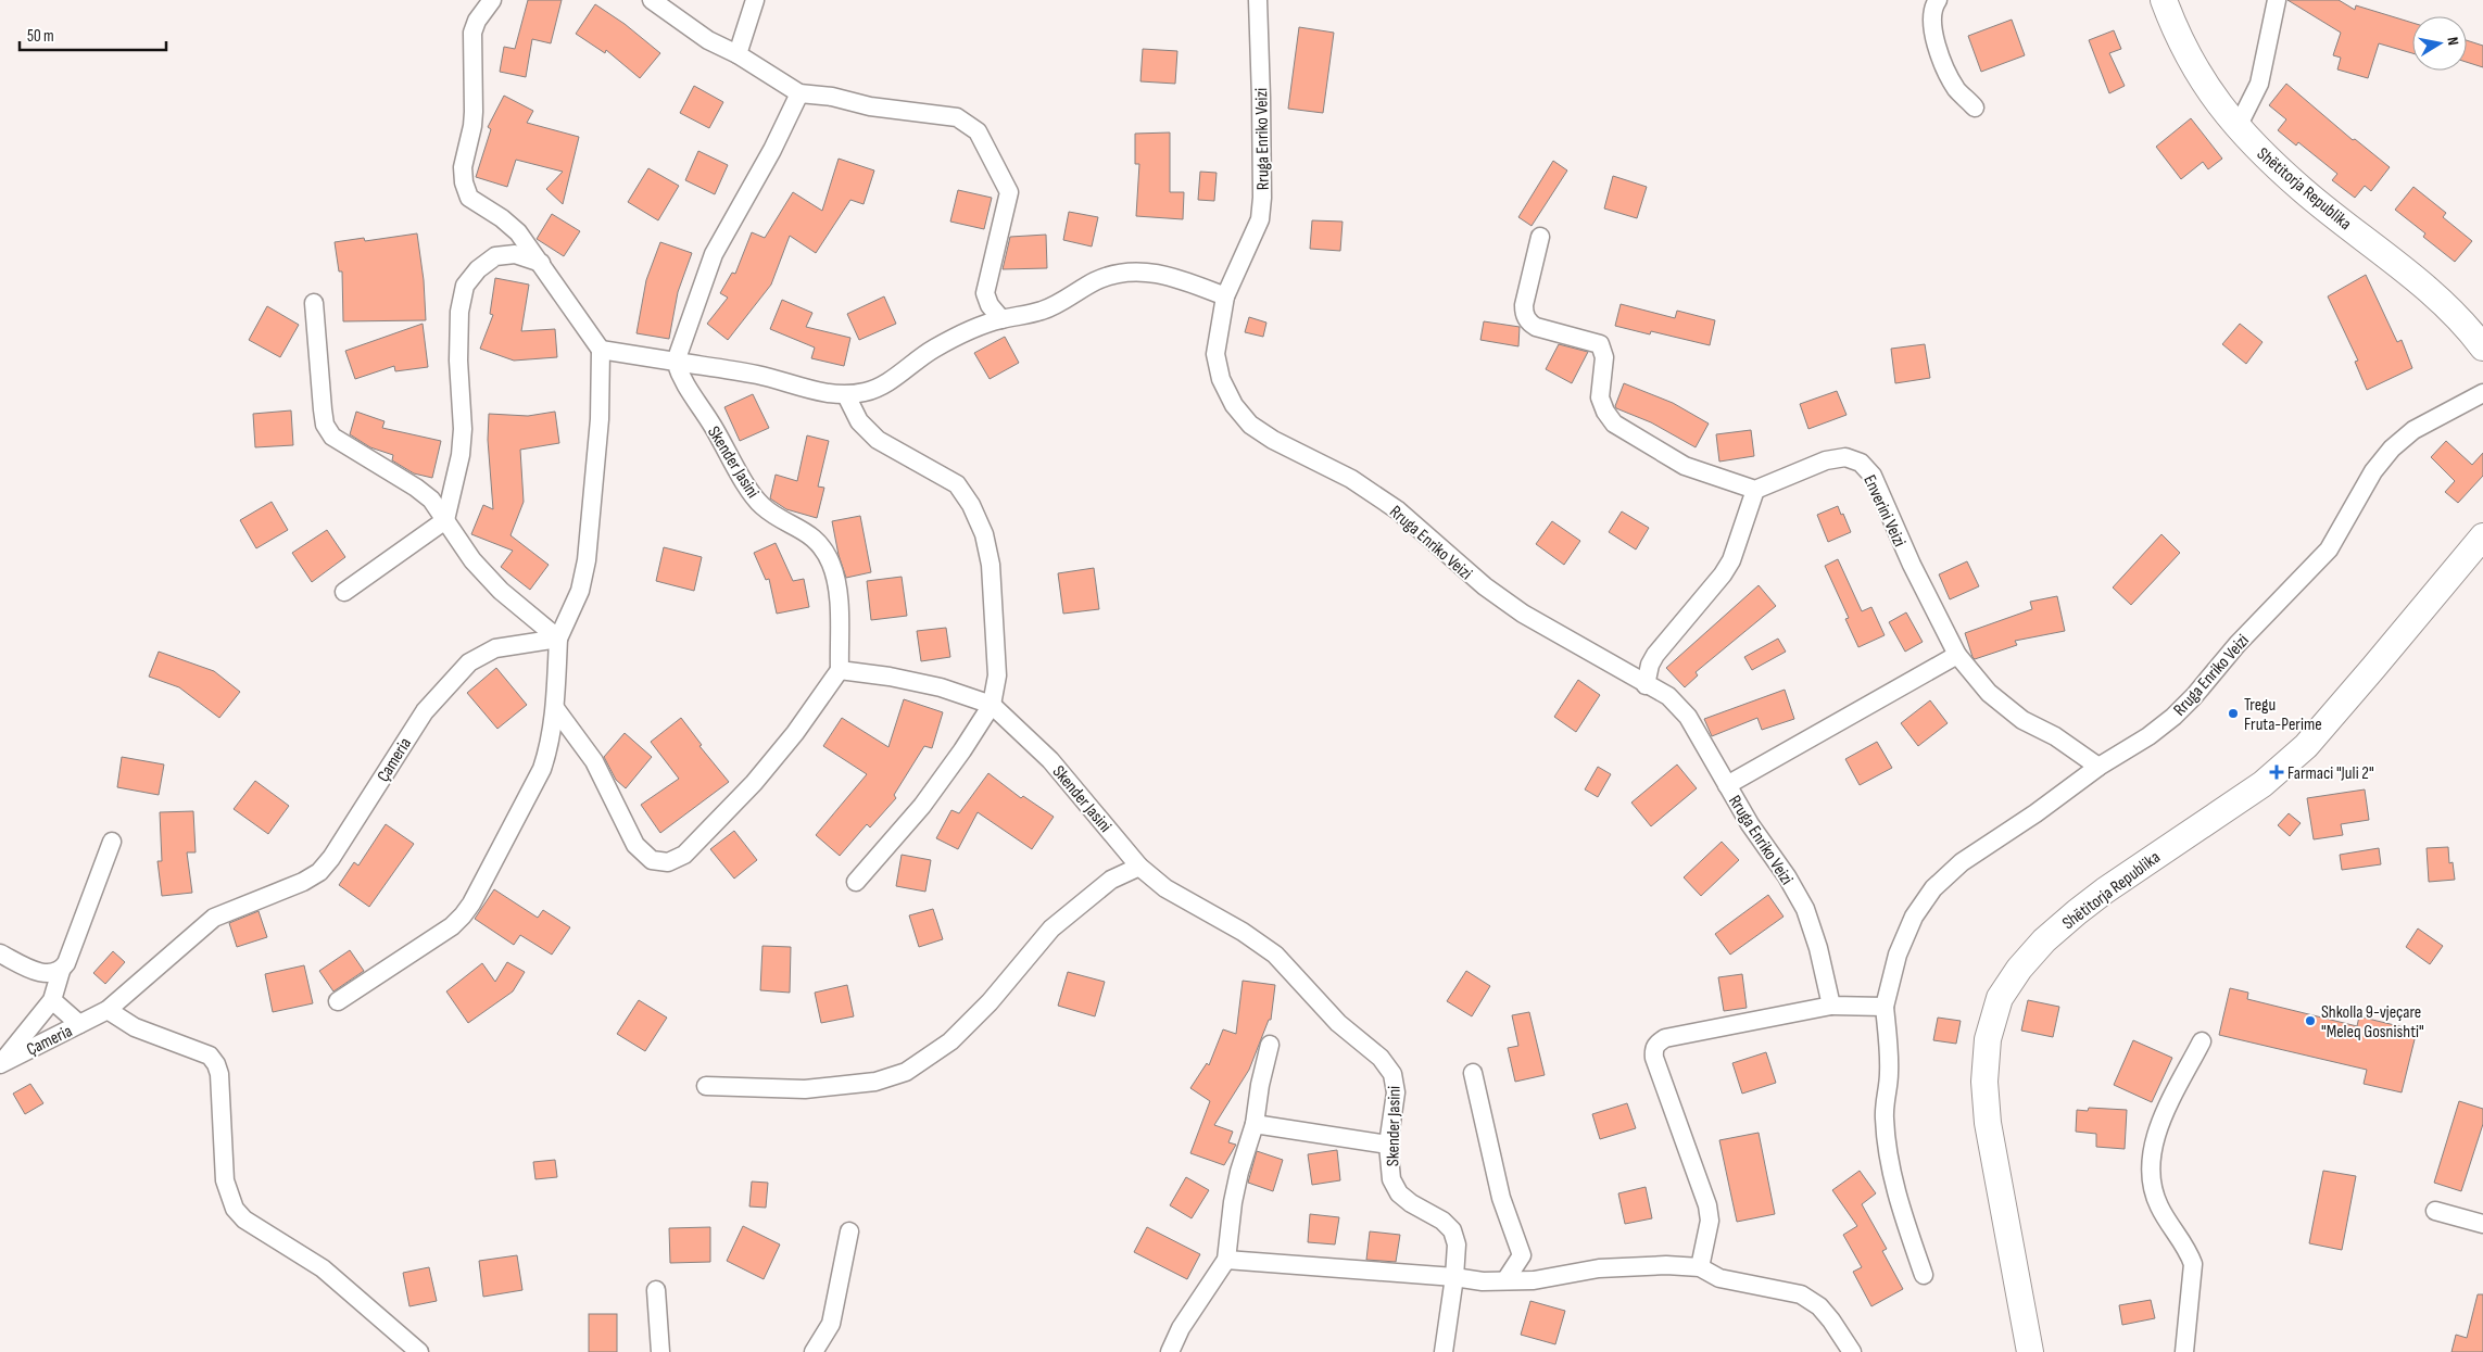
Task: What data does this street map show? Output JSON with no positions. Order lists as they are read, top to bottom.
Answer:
{
  "streets": {
    "main road": ["Shëtitorja Republika"],
    "street": [
      "Rruga Enriko Veizi",
      "Skender Jasini",
      "Enverini Veizi",
      "Çameria"
    ]
  },
  "crossings": [
    ["Rruga Enriko Veizi", "Enverini Veizi"]
  ],
  "places": {
    "other": ["Tregu Fruta-Perime", "Shkolla 9-vjeçare \"Meleq Gosnishti\""],
    "health": ["Farmaci \"Juli 2\""]
  },
  "scale_bar": "50 m",
  "north": "right"
}
